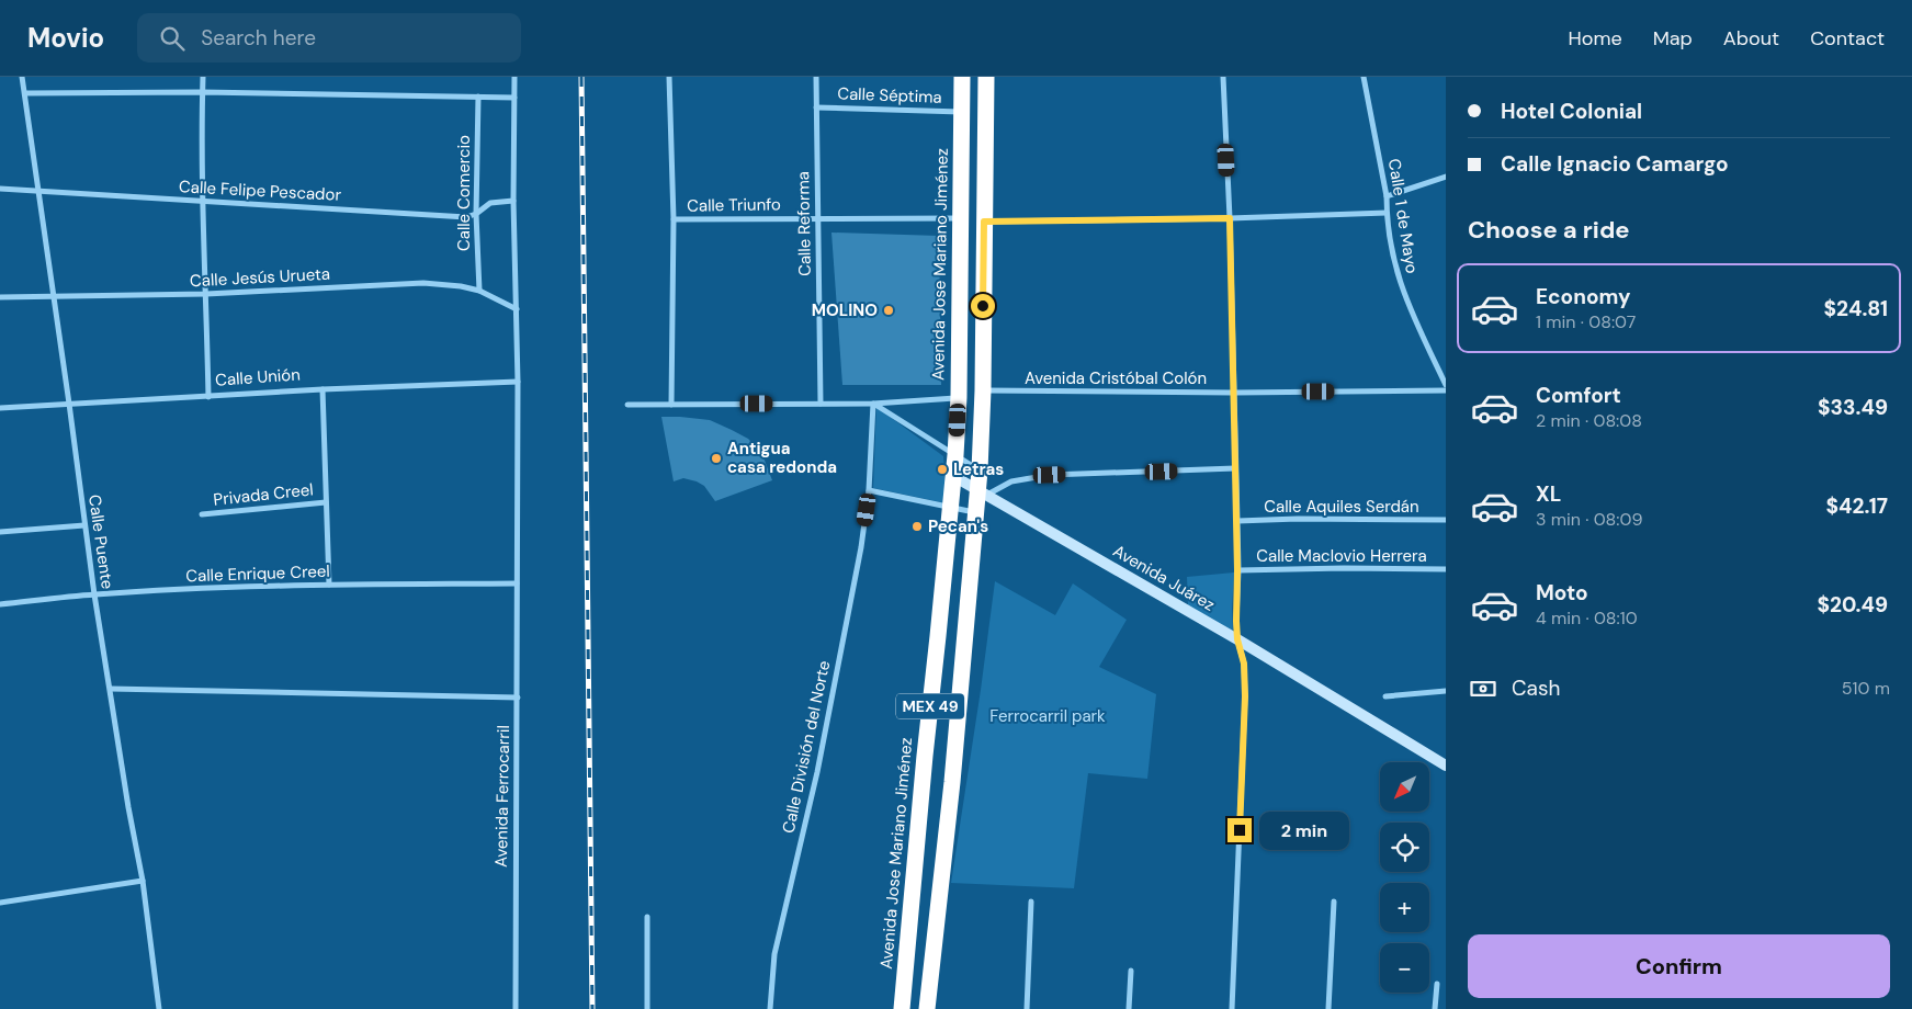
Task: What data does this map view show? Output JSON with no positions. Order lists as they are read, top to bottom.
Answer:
{
  "streets": {
    "highway": ["Avenida Jose Mariano Jiménez", "MEX 49"],
    "main road": ["Avenida Juárez"],
    "street": [
      "Calle Séptima",
      "Calle Felipe Pescador",
      "Calle Comercio",
      "Calle Triunfo",
      "Calle 1 de Mayo",
      "Calle Reforma",
      "Calle Jesús Urueta",
      "Calle Unión",
      "Avenida Cristóbal Colón",
      "Privada Creel",
      "Calle Aquiles Serdán",
      "Calle Puente",
      "Calle Maclovio Herrera",
      "Calle Enrique Creel",
      "Calle División del Norte",
      "Avenida Ferrocarril"
    ]
  },
  "crossings": [
    ["Calle Séptima", "Calle Reforma"],
    ["Calle Séptima", "Avenida Jose Mariano Jiménez"],
    ["Calle Felipe Pescador", "Calle Comercio"],
    ["Calle Felipe Pescador", "Calle Puente"],
    ["Calle Felipe Pescador", "Avenida Ferrocarril"],
    ["Calle Comercio", "Calle Jesús Urueta"],
    ["Calle Triunfo", "Calle Reforma"],
    ["Calle Triunfo", "Avenida Jose Mariano Jiménez"],
    ["Calle Jesús Urueta", "Calle Puente"],
    ["Calle Jesús Urueta", "Avenida Ferrocarril"],
    ["Calle Unión", "Privada Creel"],
    ["Calle Unión", "Calle Puente"],
    ["Calle Unión", "Avenida Ferrocarril"],
    ["Avenida Cristóbal Colón", "MEX 49"],
    ["Privada Creel", "Calle Enrique Creel"],
    ["Calle Puente", "Calle Enrique Creel"],
    ["Calle Enrique Creel", "Avenida Ferrocarril"],
    ["Avenida Juárez", "MEX 49"]
  ],
  "parks": ["Ferrocarril park"],
  "places": [
    "MOLINO",
    "Antigua casa redonda",
    "Letras",
    "Pecan's"
  ],
  "north": "bottom left",
  "page": {
    "header": "Movio",
    "search": "Search here",
    "nav": [
      "Home",
      "Map",
      "About",
      "Contact"
    ],
    "banner": ["Hotel Colonial", "Calle Ignacio Camargo"],
    "heading": "Choose a ride",
    "list": [
      {
        "name": "Economy",
        "note": "1 min · 08:07",
        "value": "$24.81"
      },
      {
        "name": "Comfort",
        "note": "2 min · 08:08",
        "value": "$33.49"
      },
      {
        "name": "XL",
        "note": "3 min · 08:09",
        "value": "$42.17"
      },
      {
        "name": "Moto",
        "note": "4 min · 08:10",
        "value": "$20.49"
      }
    ],
    "pay": ["Cash", "510 m"],
    "map_buttons": ["+", "−"],
    "bubble": "2 min",
    "buttons": "Confirm"
  }
}
